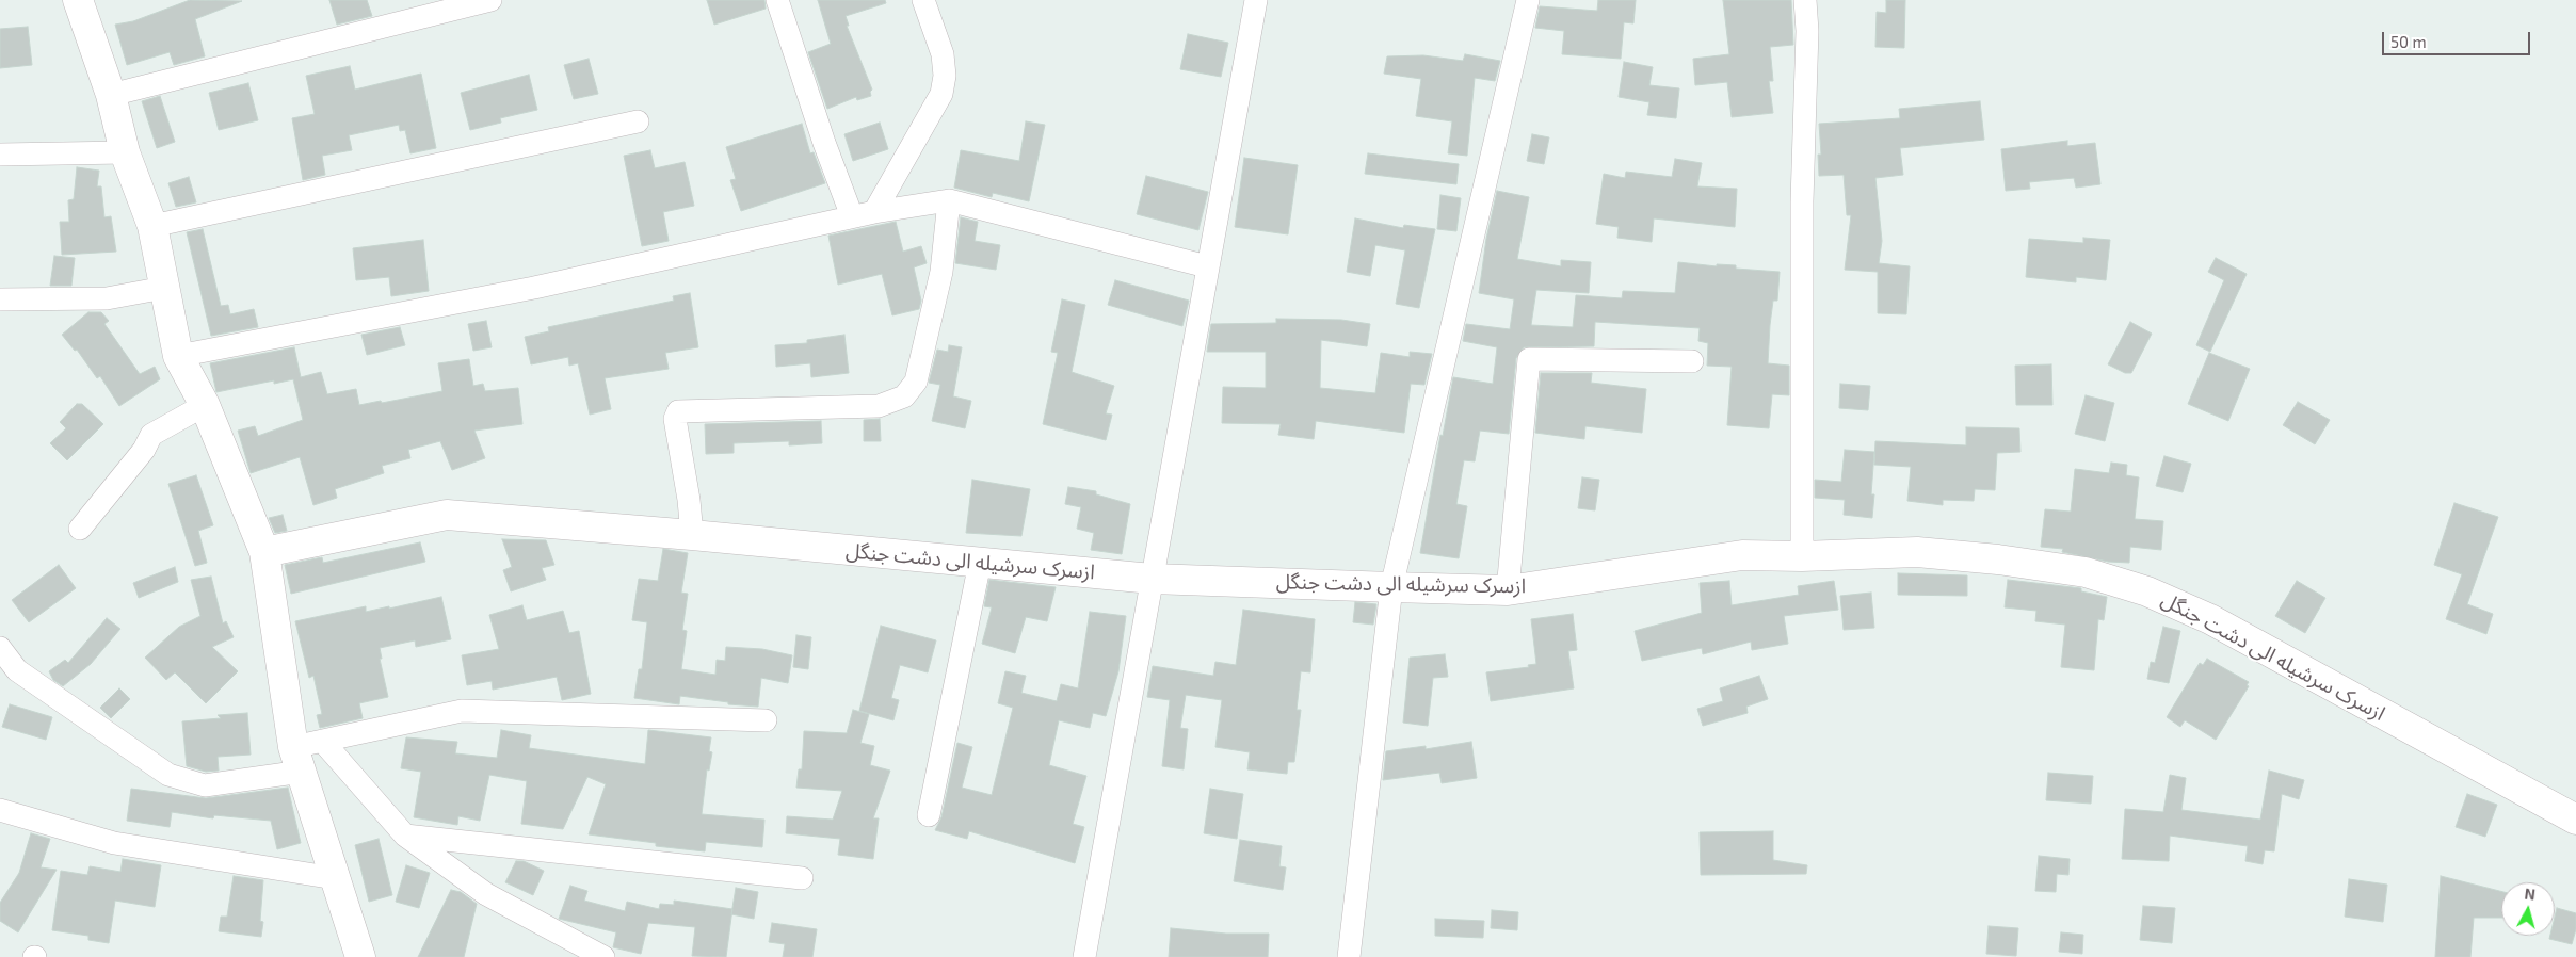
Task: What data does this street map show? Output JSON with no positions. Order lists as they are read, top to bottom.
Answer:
{
  "streets": {
    "street": ["ازسرک سرشیله الی دشت جنگل"]
  },
  "scale_bar": "50 m",
  "north": "top"
}
